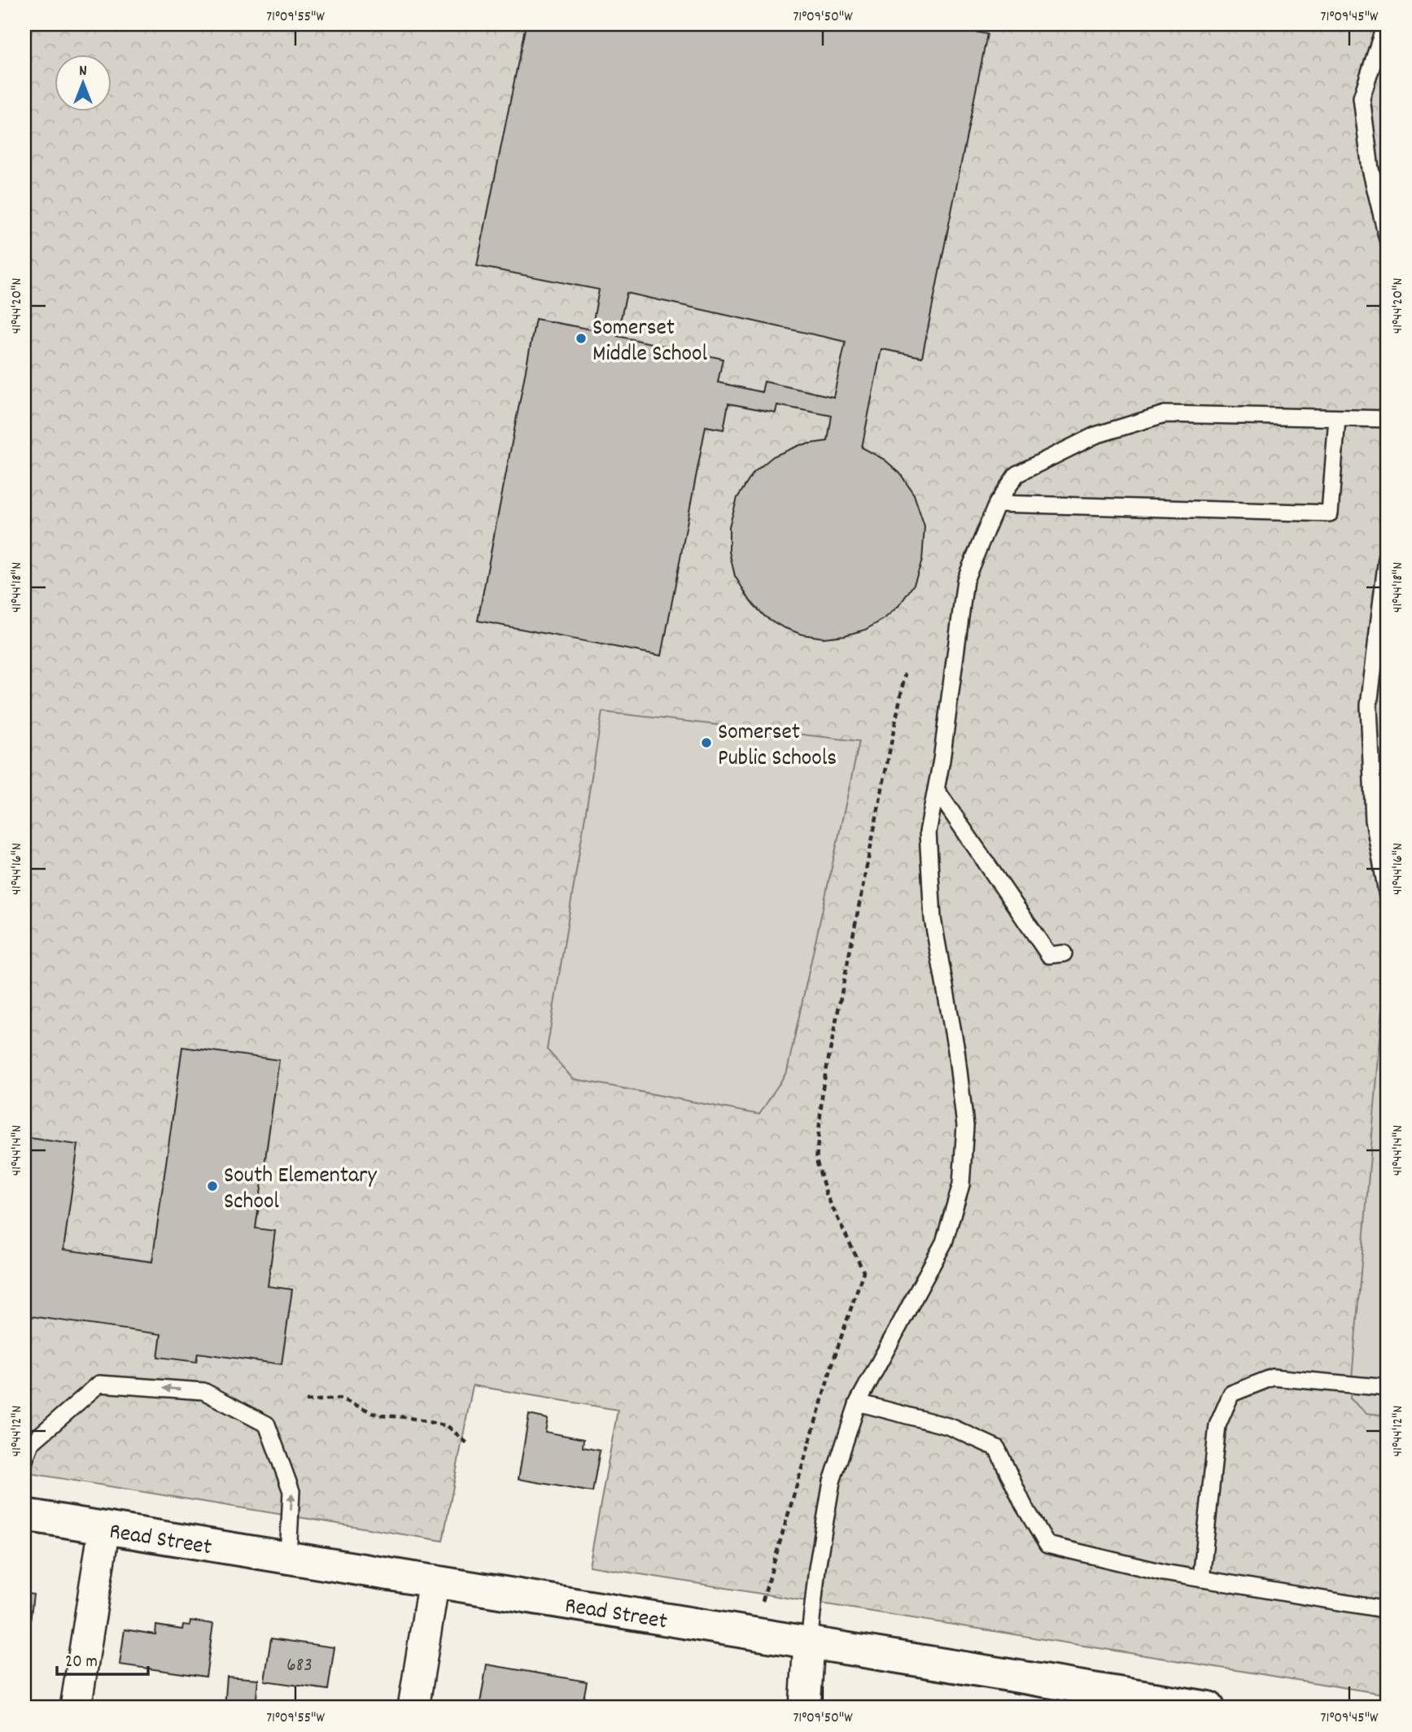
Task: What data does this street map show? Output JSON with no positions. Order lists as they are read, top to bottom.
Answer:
{
  "streets": {
    "main road": ["Read Street"]
  },
  "places": ["Somerset Middle School", "Somerset Public Schools", "South Elementary School"],
  "house_numbers": ["683"],
  "scale_bar": "20 m",
  "north": "top",
  "coordinates": [
    "71°09'55\"W",
    "71°09'50\"W",
    "71°09'45\"W",
    "41°44'20\"N",
    "41°44'18\"N",
    "41°44'16\"N",
    "41°44'14\"N",
    "41°44'12\"N"
  ]
}
